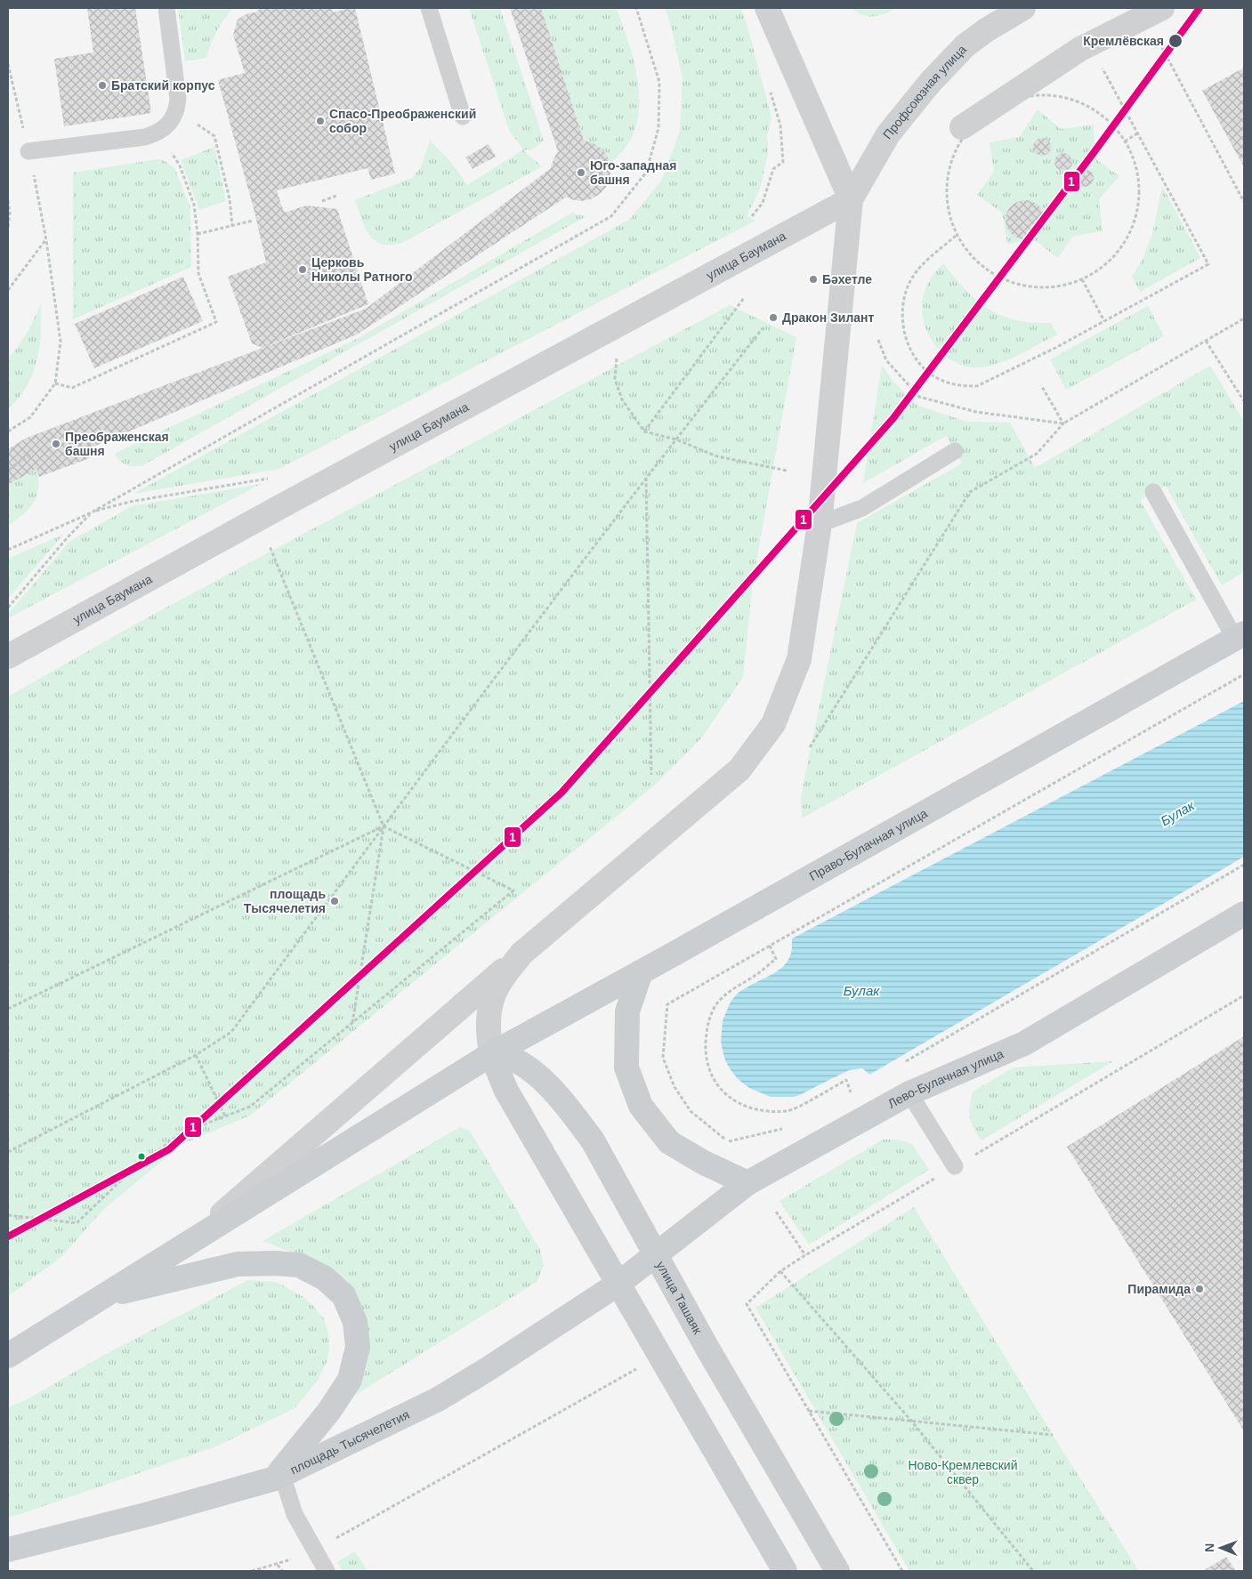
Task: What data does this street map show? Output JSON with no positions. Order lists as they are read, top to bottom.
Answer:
{
  "streets": {
    "main road": [
      "Право-Булачная улица",
      "Лево-Булачная улица",
      "улица Ташаяк",
      "площадь Тысячелетия"
    ],
    "street": ["Профсоюзная улица", "улица Баумана"]
  },
  "crossings": [
    ["Профсоюзная улица", "улица Баумана"],
    ["Право-Булачная улица", "улица Ташаяк"],
    ["Лево-Булачная улица", "улица Ташаяк"],
    ["Лево-Булачная улица", "площадь Тысячелетия"],
    ["улица Ташаяк", "площадь Тысячелетия"]
  ],
  "water": ["Булак"],
  "parks": ["Ново-Кремлевский сквер"],
  "places": [
    "Кремлёвская",
    "Братский корпус",
    "Спасо-Преображенский собор",
    "Юго-западная башня",
    "Церковь Николы Ратного",
    "Бәхетле",
    "Дракон Зилант",
    "Преображенская башня",
    "площадь Тысячелетия",
    "Пирамида"
  ],
  "lines": ["transit line 1"],
  "north": "left"
}
